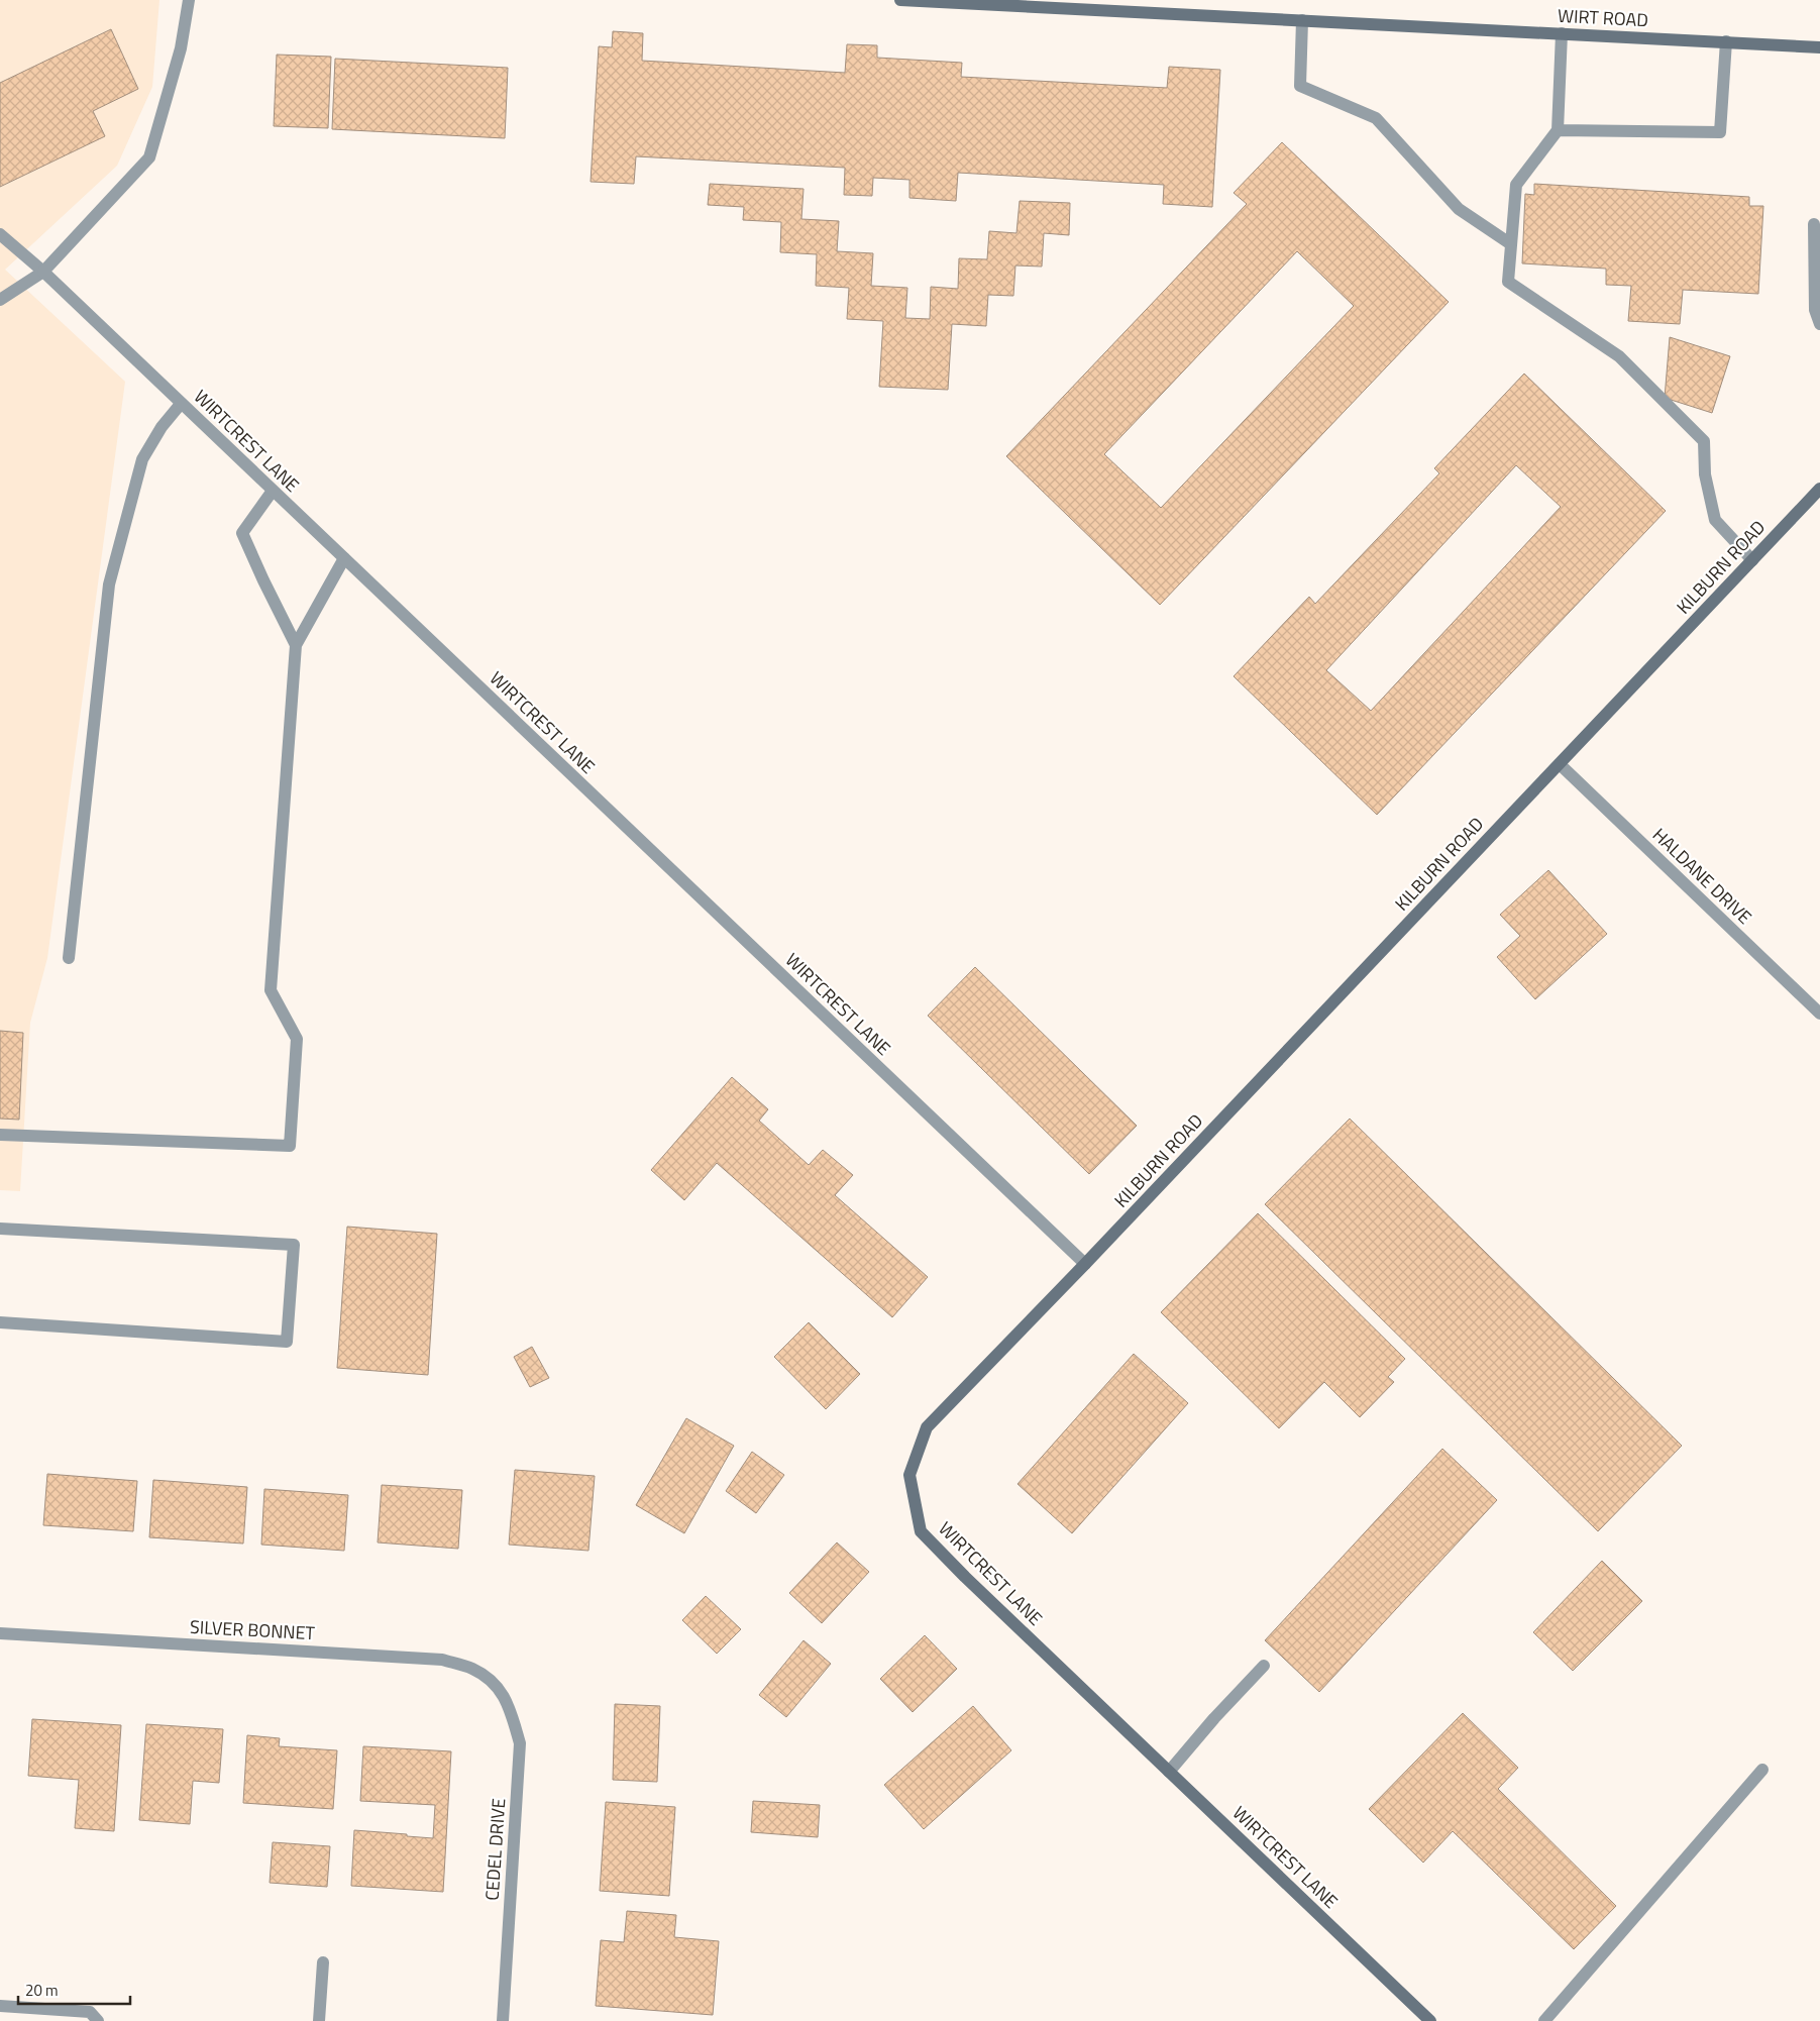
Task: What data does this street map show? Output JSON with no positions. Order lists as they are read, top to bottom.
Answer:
{
  "streets": {
    "street": [
      "WIRT ROAD",
      "WIRTCREST LANE",
      "KILBURN ROAD",
      "HALDANE DRIVE",
      "SILVER BONNET",
      "CEDEL DRIVE"
    ]
  },
  "crossings": [
    ["WIRTCREST LANE", "KILBURN ROAD"],
    ["KILBURN ROAD", "HALDANE DRIVE"],
    ["SILVER BONNET", "CEDEL DRIVE"]
  ],
  "scale_bar": "20 m"
}
